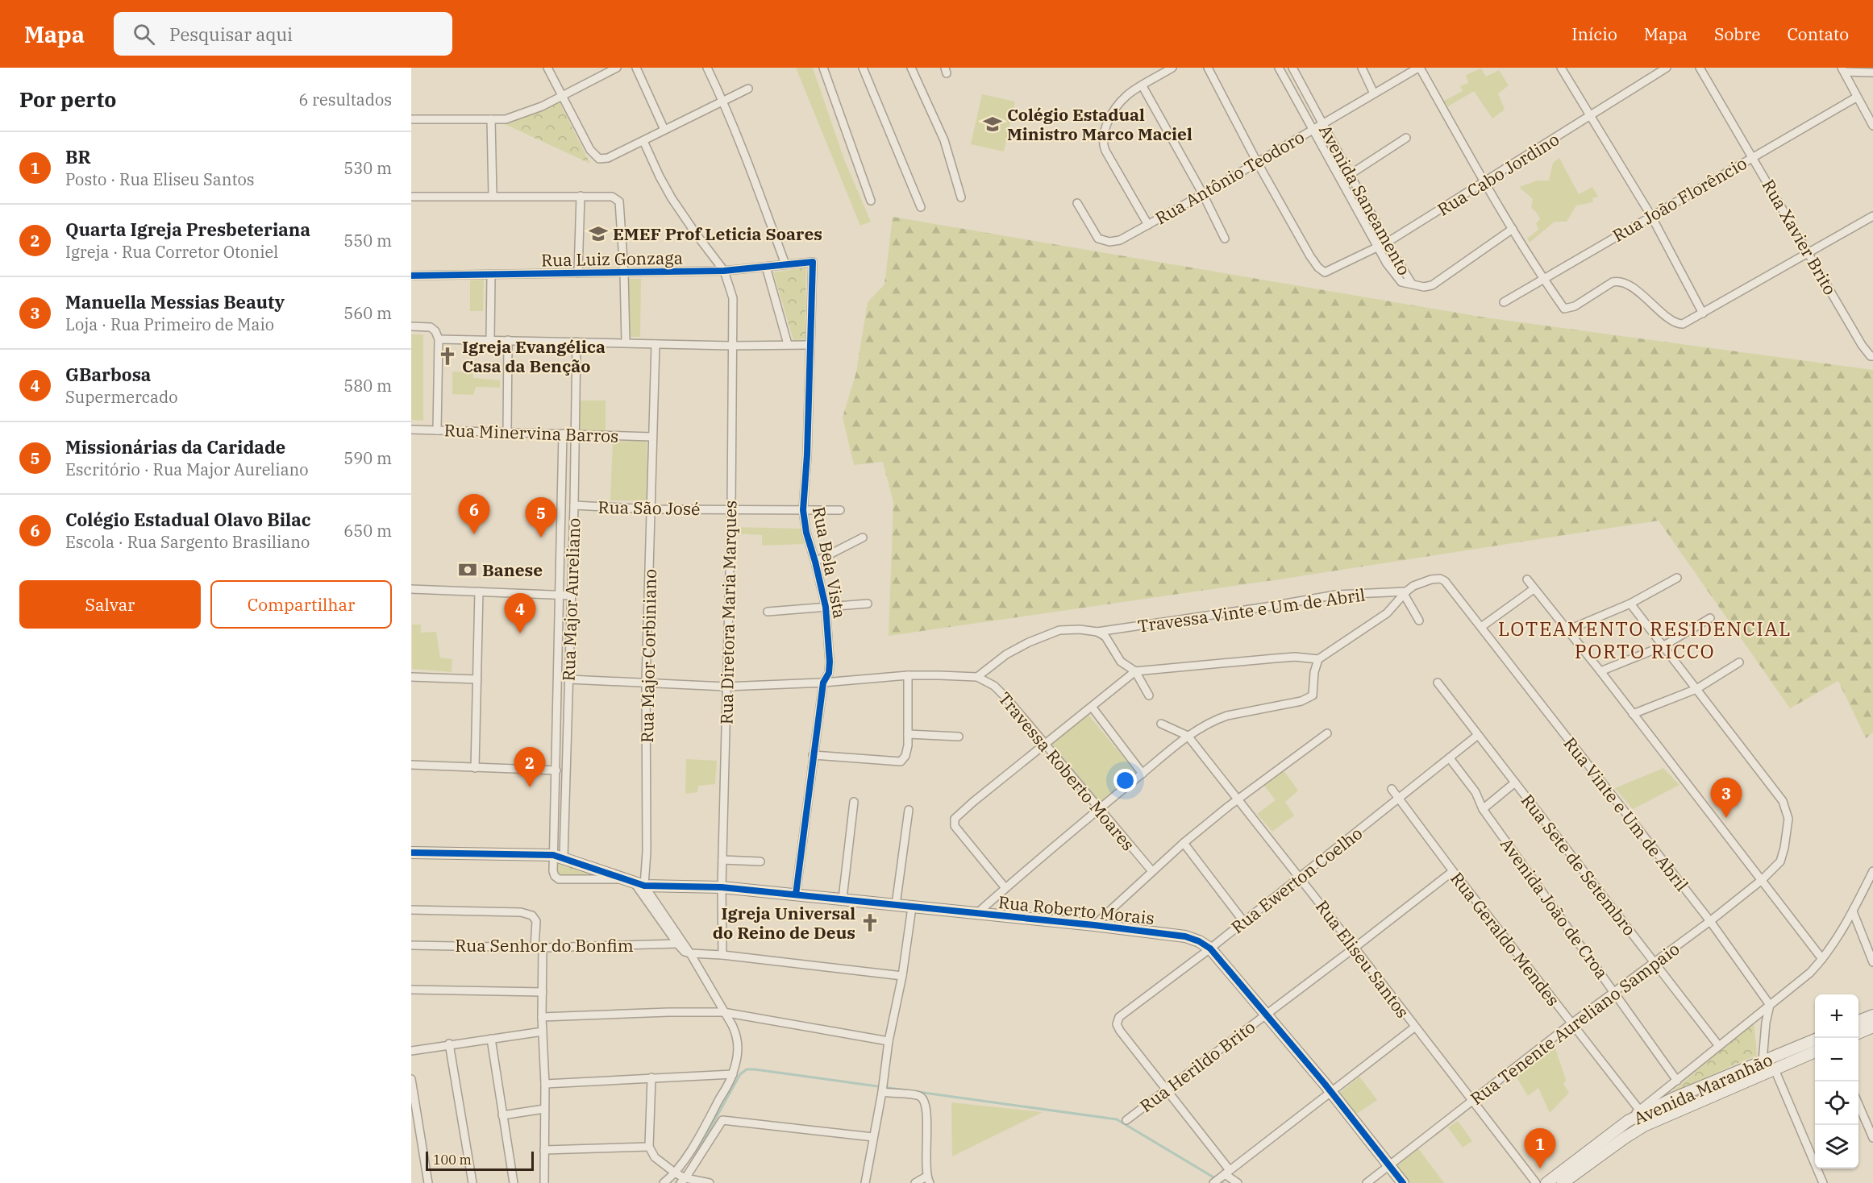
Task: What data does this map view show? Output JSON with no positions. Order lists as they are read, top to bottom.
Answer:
{
  "streets": {
    "street": [
      "Rua Cabo Jordino",
      "Rua Antônio Teodoro",
      "Rua João Florêncio",
      "Avenida Saneamento",
      "Rua Xavier Brito",
      "Rua Luiz Gonzaga",
      "Rua Minervina Barros",
      "Rua São José",
      "Rua Bela Vista",
      "Rua Major Aureliano",
      "Travessa Vinte e Um de Abril",
      "Rua Diretora Maria Marques",
      "Rua Major Corbiniano",
      "Travessa Roberto Moares",
      "Rua Vinte e Um de Abril",
      "Rua Sete de Setembro",
      "Rua Ewerton Coelho",
      "Avenida João de Croa",
      "Rua Roberto Morais",
      "Rua Geraldo Mendes",
      "Rua Senhor do Bonfim",
      "Rua Eliseu Santos",
      "Rua Tenente Aureliano Sampaio",
      "Rua Herildo Brito",
      "Avenida Maranhão"
    ]
  },
  "crossings": [
    ["Rua Cabo Jordino", "Rua Antônio Teodoro"],
    ["Rua Cabo Jordino", "Avenida Saneamento"],
    ["Rua Antônio Teodoro", "Avenida Saneamento"],
    ["Rua João Florêncio", "Rua Xavier Brito"],
    ["Rua Luiz Gonzaga", "Rua Bela Vista"],
    ["Rua Luiz Gonzaga", "Rua Diretora Maria Marques"],
    ["Rua Minervina Barros", "Rua Major Aureliano"],
    ["Rua Minervina Barros", "Rua Major Corbiniano"],
    ["Rua São José", "Rua Bela Vista"],
    ["Rua São José", "Rua Major Aureliano"],
    ["Rua São José", "Rua Diretora Maria Marques"],
    ["Rua São José", "Rua Major Corbiniano"],
    ["Rua Bela Vista", "Rua Roberto Morais"],
    ["Rua Major Aureliano", "Rua Roberto Morais"],
    ["Travessa Vinte e Um de Abril", "Travessa Roberto Moares"],
    ["Travessa Vinte e Um de Abril", "Rua Vinte e Um de Abril"],
    ["Rua Diretora Maria Marques", "Rua Roberto Morais"],
    ["Rua Major Corbiniano", "Rua Roberto Morais"],
    ["Rua Vinte e Um de Abril", "Rua Tenente Aureliano Sampaio"],
    ["Rua Sete de Setembro", "Rua Ewerton Coelho"],
    ["Rua Sete de Setembro", "Rua Tenente Aureliano Sampaio"],
    ["Rua Ewerton Coelho", "Avenida João de Croa"],
    ["Rua Ewerton Coelho", "Rua Roberto Morais"],
    ["Rua Ewerton Coelho", "Rua Geraldo Mendes"],
    ["Rua Ewerton Coelho", "Rua Eliseu Santos"],
    ["Rua Ewerton Coelho", "Rua Herildo Brito"],
    ["Avenida João de Croa", "Rua Tenente Aureliano Sampaio"],
    ["Rua Roberto Morais", "Rua Tenente Aureliano Sampaio"],
    ["Rua Roberto Morais", "Rua Herildo Brito"],
    ["Rua Geraldo Mendes", "Rua Tenente Aureliano Sampaio"],
    ["Rua Geraldo Mendes", "Rua Herildo Brito"],
    ["Rua Eliseu Santos", "Rua Tenente Aureliano Sampaio"],
    ["Rua Eliseu Santos", "Rua Herildo Brito"]
  ],
  "districts": ["LOTEAMENTO RESIDENCIAL PORTO RICCO"],
  "places": {
    "school or university": ["Colégio Estadual Ministro Marco Maciel", "EMEF Prof Leticia Soares"],
    "church": ["Igreja Evangélica Casa da Benção", "Igreja Universal do Reino de Deus"],
    "bank": ["Banese"]
  },
  "scale_bar": "100 m",
  "page": {
    "header": "Mapa",
    "search": "Pesquisar aqui",
    "nav": [
      "Início",
      "Mapa",
      "Sobre",
      "Contato"
    ],
    "heading": ["Por perto", "6 resultados"],
    "list": [
      {
        "mark": "1",
        "name": "BR",
        "note": "Posto · Rua Eliseu Santos",
        "value": "530 m"
      },
      {
        "mark": "2",
        "name": "Quarta Igreja Presbeteriana",
        "note": "Igreja · Rua Corretor Otoniel",
        "value": "550 m"
      },
      {
        "mark": "3",
        "name": "Manuella Messias Beauty",
        "note": "Loja · Rua Primeiro de Maio",
        "value": "560 m"
      },
      {
        "mark": "4",
        "name": "GBarbosa",
        "note": "Supermercado",
        "value": "580 m"
      },
      {
        "mark": "5",
        "name": "Missionárias da Caridade",
        "note": "Escritório · Rua Major Aureliano",
        "value": "590 m"
      },
      {
        "mark": "6",
        "name": "Colégio Estadual Olavo Bilac",
        "note": "Escola · Rua Sargento Brasiliano",
        "value": "650 m"
      }
    ],
    "pins": [
      "6",
      "5",
      "4",
      "2",
      "3",
      "1"
    ],
    "buttons": ["Salvar", "Compartilhar"],
    "map_buttons": ["+", "−"],
    "scale": "100 m"
  }
}
